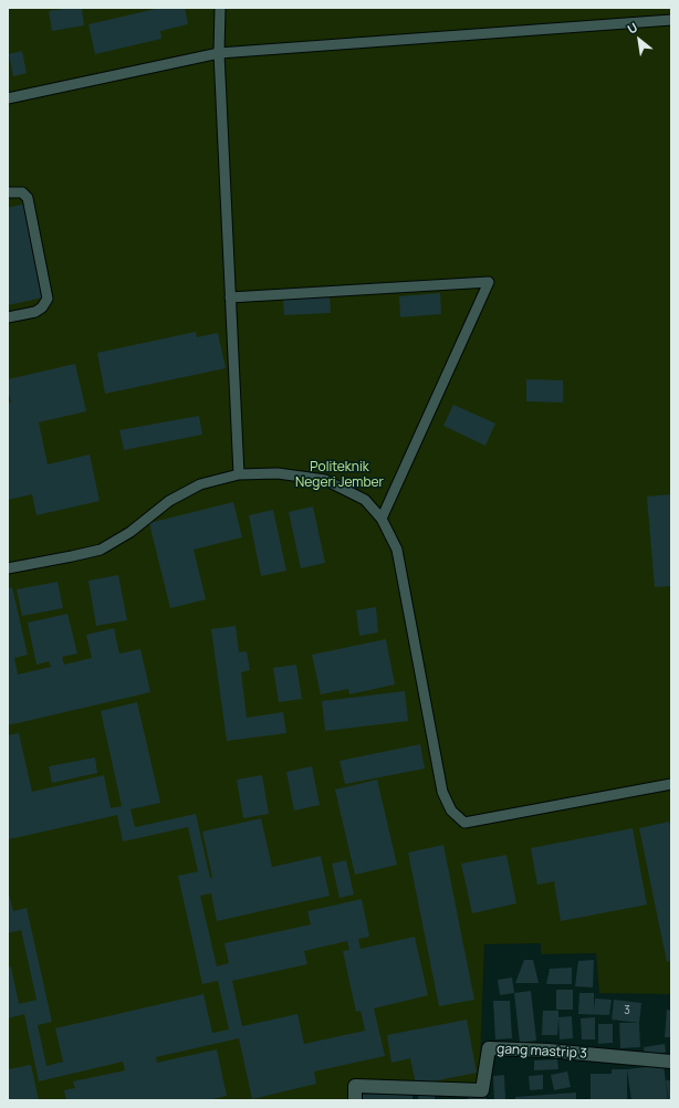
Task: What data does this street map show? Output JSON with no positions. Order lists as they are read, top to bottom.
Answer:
{
  "streets": {
    "street": ["gang mastrip 3"]
  },
  "parks": ["Politeknik Negeri Jember"],
  "house_numbers": ["3"],
  "north": "top left"
}
